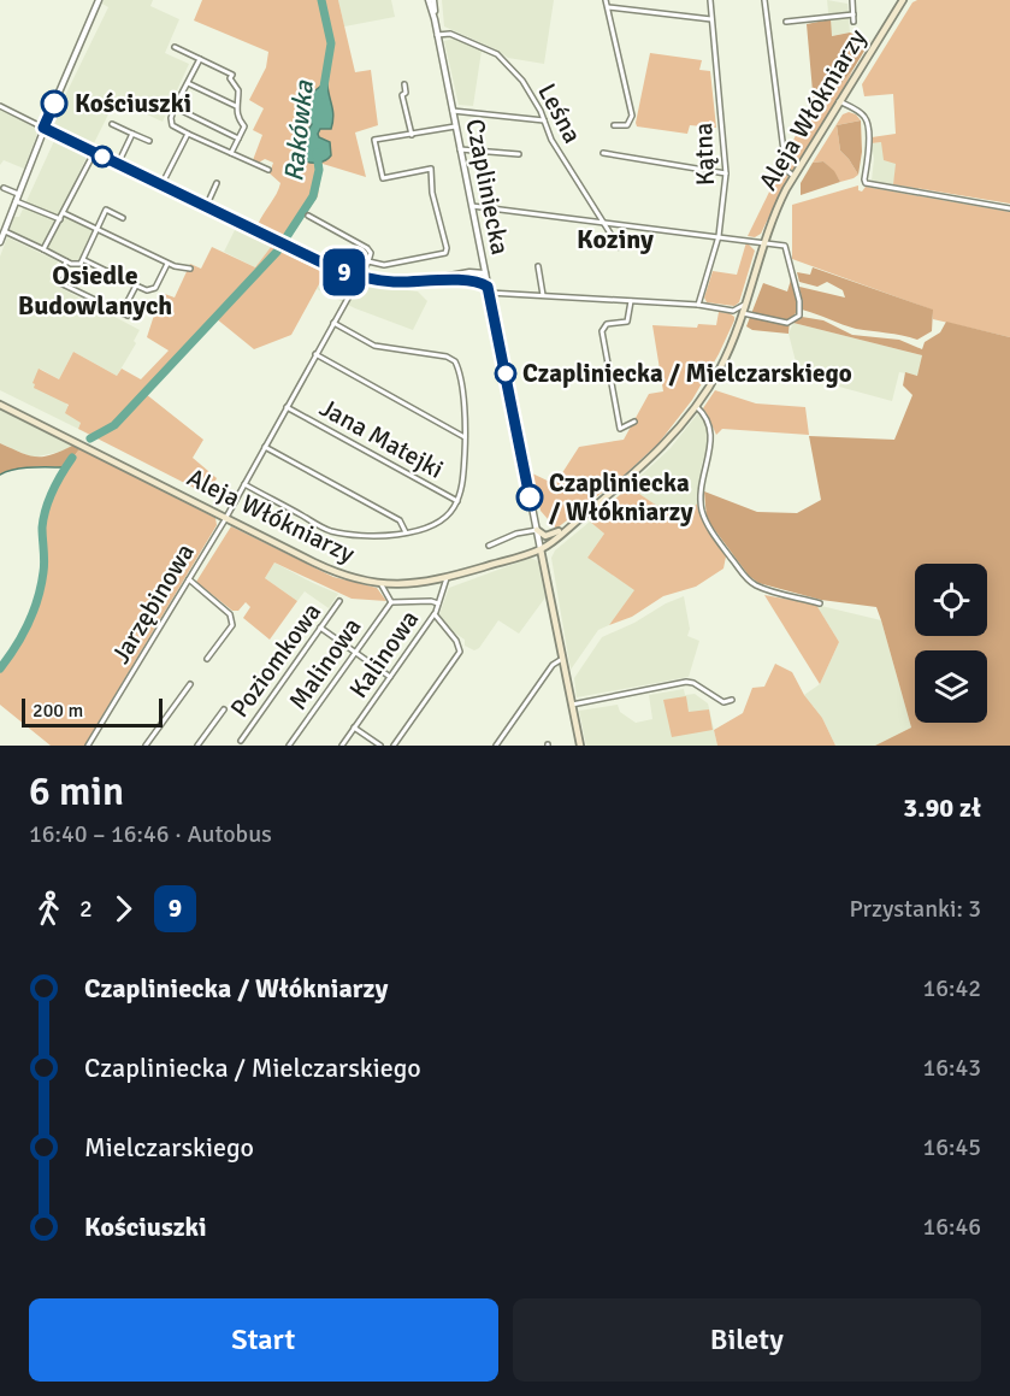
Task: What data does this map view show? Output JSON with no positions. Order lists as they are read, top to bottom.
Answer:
{
  "streets": {
    "main road": ["Aleja Włókniarzy", "Czapliniecka"],
    "street": [
      "Leśna",
      "Kątna",
      "Jana Matejki",
      "Jarzębinowa",
      "Kalinowa",
      "Poziomkowa",
      "Malinowa"
    ]
  },
  "crossings": [
    ["Aleja Włókniarzy", "Czapliniecka"],
    ["Aleja Włókniarzy", "Jarzębinowa"],
    ["Aleja Włókniarzy", "Kalinowa"],
    ["Leśna", "Czapliniecka"],
    ["Jana Matejki", "Jarzębinowa"]
  ],
  "districts": ["Koziny", "Osiedle Budowlanych"],
  "water": ["Rakówka"],
  "places": ["Kościuszki", "Czapliniecka / Mielczarskiego", "Czapliniecka / Włókniarzy"],
  "lines": ["bus line 9"],
  "scale_bar": "200 m",
  "page": {
    "on_map": "9",
    "scale": "200 m",
    "heading": ["6 min", "16:40 – 16:46 · Autobus", "3.90 zł"],
    "legs": ["2", "9", "Przystanki: 3"],
    "list": [
      {
        "name": "Czapliniecka / Włókniarzy",
        "value": "16:42"
      },
      {
        "name": "Czapliniecka / Mielczarskiego",
        "value": "16:43"
      },
      {
        "name": "Mielczarskiego",
        "value": "16:45"
      },
      {
        "name": "Kościuszki",
        "value": "16:46"
      }
    ],
    "buttons": ["Start", "Bilety"]
  }
}
